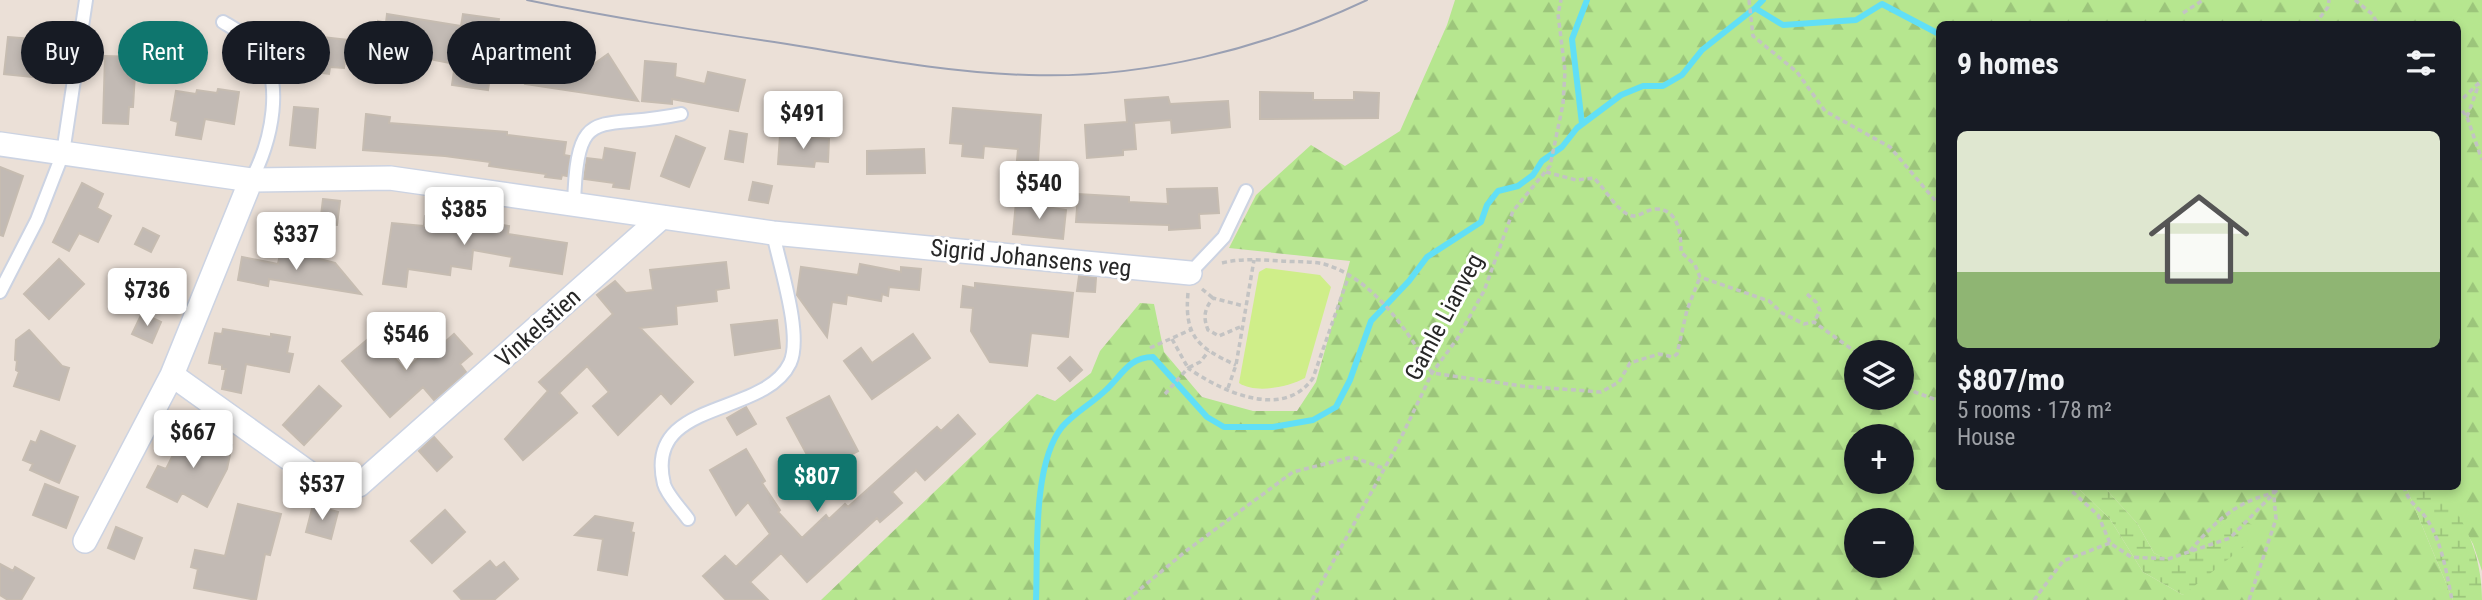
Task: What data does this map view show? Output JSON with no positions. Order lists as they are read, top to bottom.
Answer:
{
  "streets": {
    "street": ["Sigrid Johansens veg", "Vinkelstien"],
    "path": ["Gamle Lianveg"]
  },
  "crossings": [
    ["Sigrid Johansens veg", "Vinkelstien"]
  ],
  "page": {
    "chip": [
      "Buy",
      "Rent",
      "Filters",
      "New",
      "Apartment"
    ],
    "heading": "9 homes",
    "price": [
      "$491",
      "$540",
      "$385",
      "$337",
      "$736",
      "$546",
      "$667",
      "$807",
      "$537"
    ],
    "list": [
      {
        "name": "$807/mo",
        "note": "5 rooms · 178 m² · House"
      }
    ],
    "map_buttons": ["+", "−"]
  }
}
